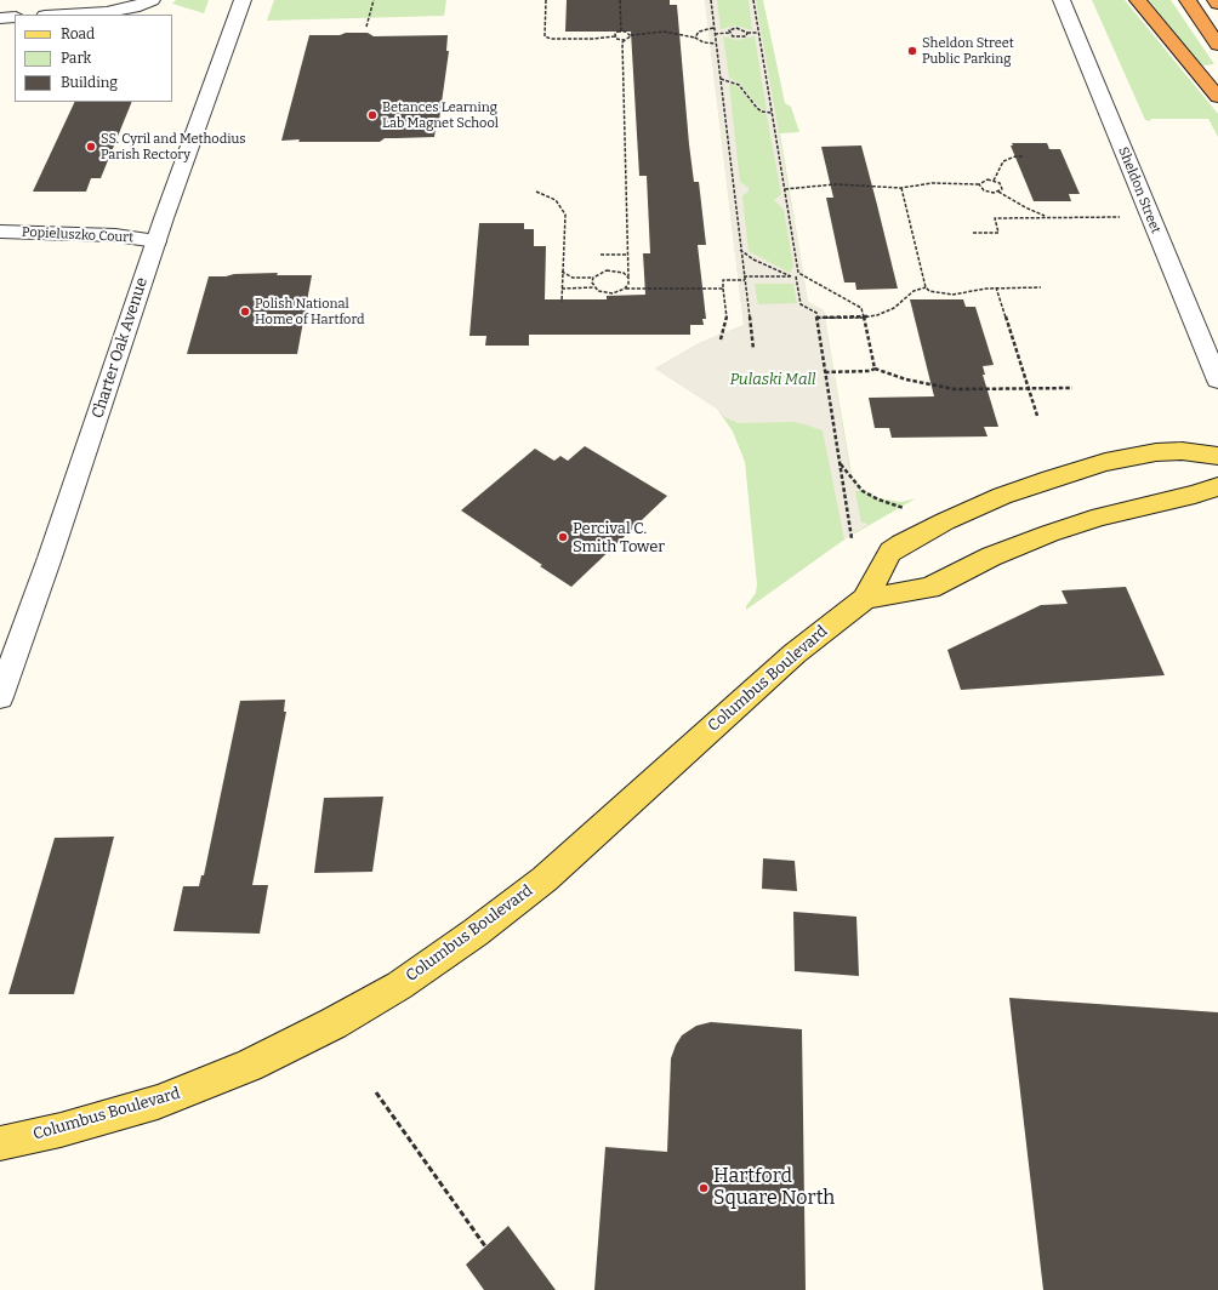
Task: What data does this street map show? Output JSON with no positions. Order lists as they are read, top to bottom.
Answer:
{
  "streets": {
    "main road": ["Columbus Boulevard"],
    "street": ["Sheldon Street", "Popieluszko Court", "Charter Oak Avenue"]
  },
  "crossings": [
    ["Popieluszko Court", "Charter Oak Avenue"]
  ],
  "parks": ["Pulaski Mall"],
  "places": [
    "Sheldon Street Public Parking",
    "Betances Learning Lab Magnet School",
    "SS. Cyril and Methodius Parish Rectory",
    "Polish National Home of Hartford",
    "Percival C. Smith Tower",
    "Hartford Square North"
  ],
  "legend": ["Road", "Park", "Building"]
}
